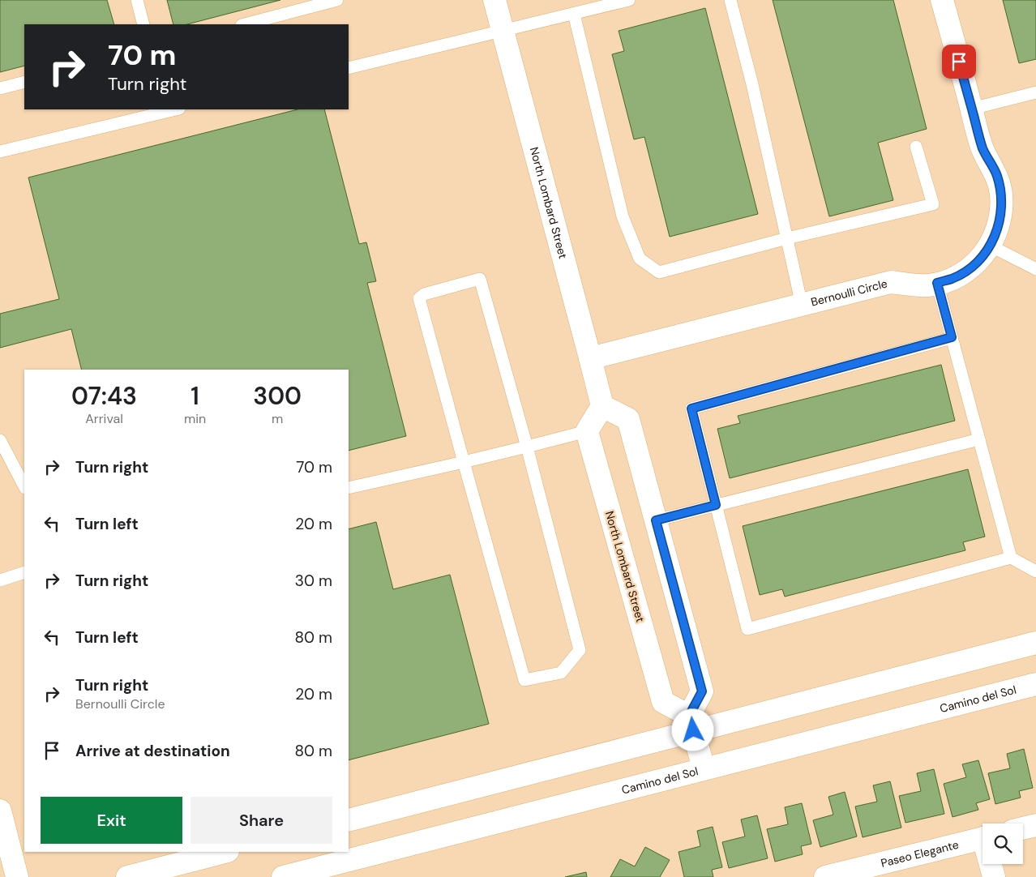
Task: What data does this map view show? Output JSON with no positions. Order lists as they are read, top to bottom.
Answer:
{
  "streets": {
    "street": [
      "North Lombard Street",
      "Bernoulli Circle",
      "Camino del Sol",
      "Paseo Elegante"
    ]
  },
  "crossings": [
    ["North Lombard Street", "Bernoulli Circle"]
  ],
  "page": {
    "turn": ["70 m", "Turn right"],
    "eta": [
      "07:43",
      "Arrival",
      "1",
      "min",
      "300",
      "m"
    ],
    "list": [
      {
        "name": "Turn right",
        "value": "70 m"
      },
      {
        "name": "Turn left",
        "value": "20 m"
      },
      {
        "name": "Turn right",
        "value": "30 m"
      },
      {
        "name": "Turn left",
        "value": "80 m"
      },
      {
        "name": "Turn right",
        "note": "Bernoulli Circle",
        "value": "20 m"
      },
      {
        "name": "Arrive at destination",
        "value": "80 m"
      }
    ],
    "buttons": ["Exit", "Share"]
  }
}
